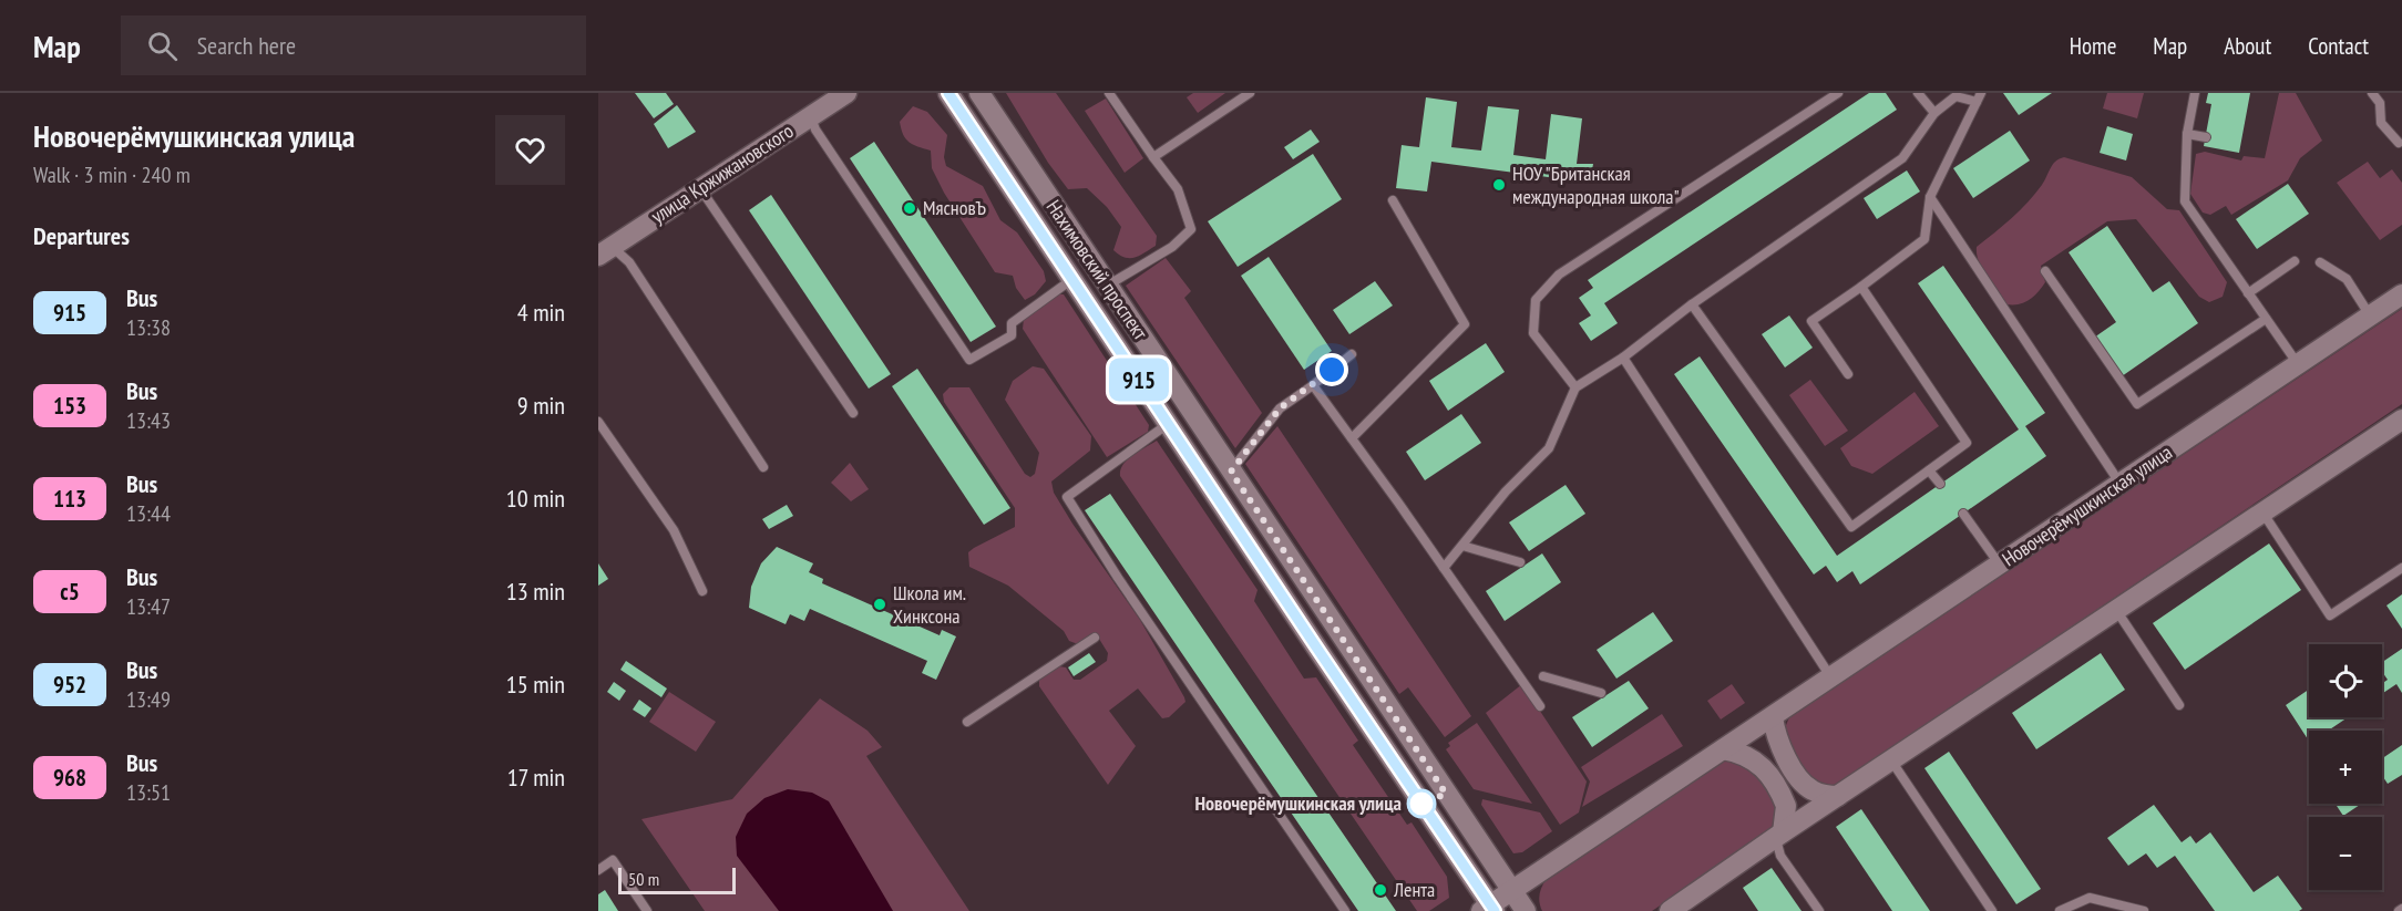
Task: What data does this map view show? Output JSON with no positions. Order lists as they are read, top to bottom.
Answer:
{
  "streets": {
    "street": ["улица Кржижановского", "Нахимовский проспект", "Новочерёмушкинская улица"]
  },
  "crossings": [
    ["Нахимовский проспект", "Новочерёмушкинская улица"]
  ],
  "places": [
    "НОУ \"Британская международная школа\"",
    "МясновЪ",
    "Школа им. Хинксона",
    "Новочерёмушкинская улица",
    "Лента"
  ],
  "lines": ["bus line 915"],
  "scale_bar": "50 m",
  "page": {
    "header": "Map",
    "search": "Search here",
    "nav": [
      "Home",
      "Map",
      "About",
      "Contact"
    ],
    "heading": [
      ["Новочерёмушкинская улица", "Walk · 3 min · 240 m"],
      "Departures"
    ],
    "on_map": "915",
    "list": [
      {
        "mark": "915",
        "name": "Bus",
        "note": "13:38",
        "value": "4 min"
      },
      {
        "mark": "153",
        "name": "Bus",
        "note": "13:43",
        "value": "9 min"
      },
      {
        "mark": "113",
        "name": "Bus",
        "note": "13:44",
        "value": "10 min"
      },
      {
        "mark": "с5",
        "name": "Bus",
        "note": "13:47",
        "value": "13 min"
      },
      {
        "mark": "952",
        "name": "Bus",
        "note": "13:49",
        "value": "15 min"
      },
      {
        "mark": "968",
        "name": "Bus",
        "note": "13:51",
        "value": "17 min"
      }
    ],
    "map_buttons": ["+", "−"],
    "scale": "50 m"
  }
}
